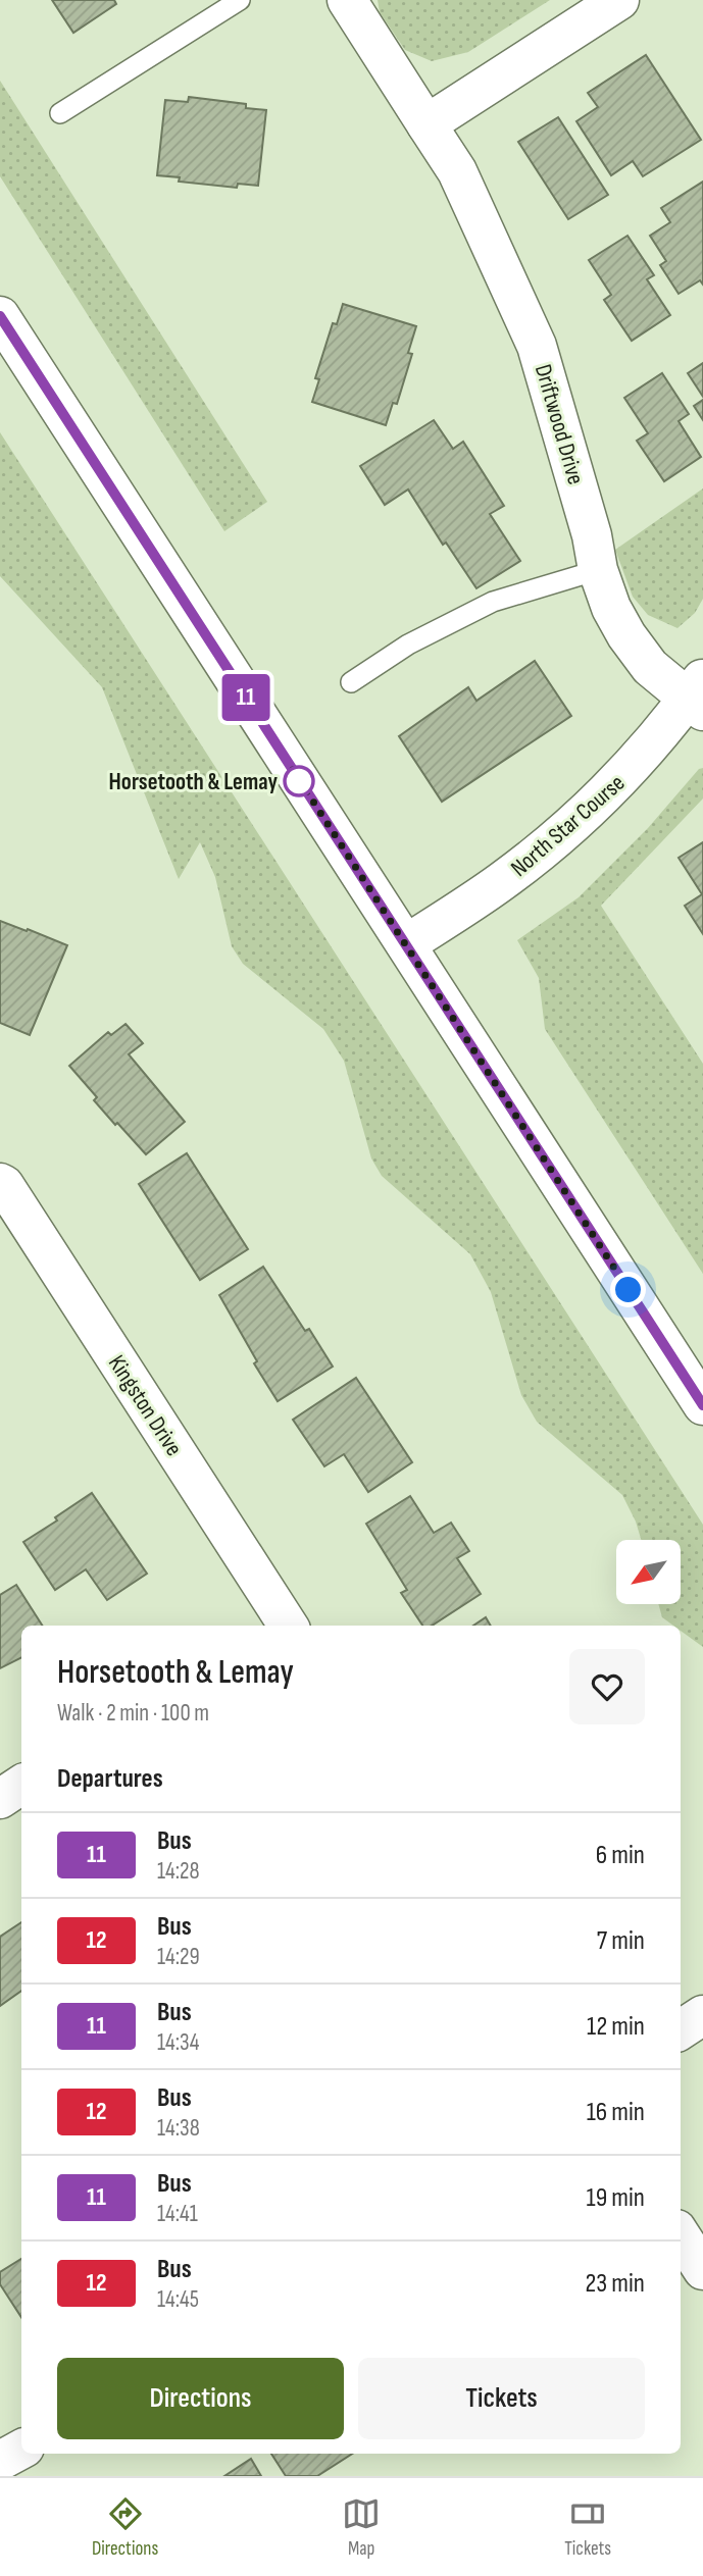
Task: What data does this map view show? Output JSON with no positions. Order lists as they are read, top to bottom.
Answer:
{
  "streets": {
    "street": ["Driftwood Drive", "North Star Course", "Kingston Drive"]
  },
  "crossings": [
    ["Driftwood Drive", "North Star Course"]
  ],
  "places": ["Horsetooth & Lemay"],
  "lines": ["bus line 11"],
  "north": "bottom left",
  "page": {
    "on_map": "11",
    "heading": [
      ["Horsetooth & Lemay", "Walk · 2 min · 100 m"],
      "Departures"
    ],
    "list": [
      {
        "mark": "11",
        "name": "Bus",
        "note": "14:28",
        "value": "6 min"
      },
      {
        "mark": "12",
        "name": "Bus",
        "note": "14:29",
        "value": "7 min"
      },
      {
        "mark": "11",
        "name": "Bus",
        "note": "14:34",
        "value": "12 min"
      },
      {
        "mark": "12",
        "name": "Bus",
        "note": "14:38",
        "value": "16 min"
      },
      {
        "mark": "11",
        "name": "Bus",
        "note": "14:41",
        "value": "19 min"
      },
      {
        "mark": "12",
        "name": "Bus",
        "note": "14:45",
        "value": "23 min"
      }
    ],
    "buttons": ["Directions", "Tickets"],
    "tabs": ["Directions", "Map", "Tickets"]
  }
}
